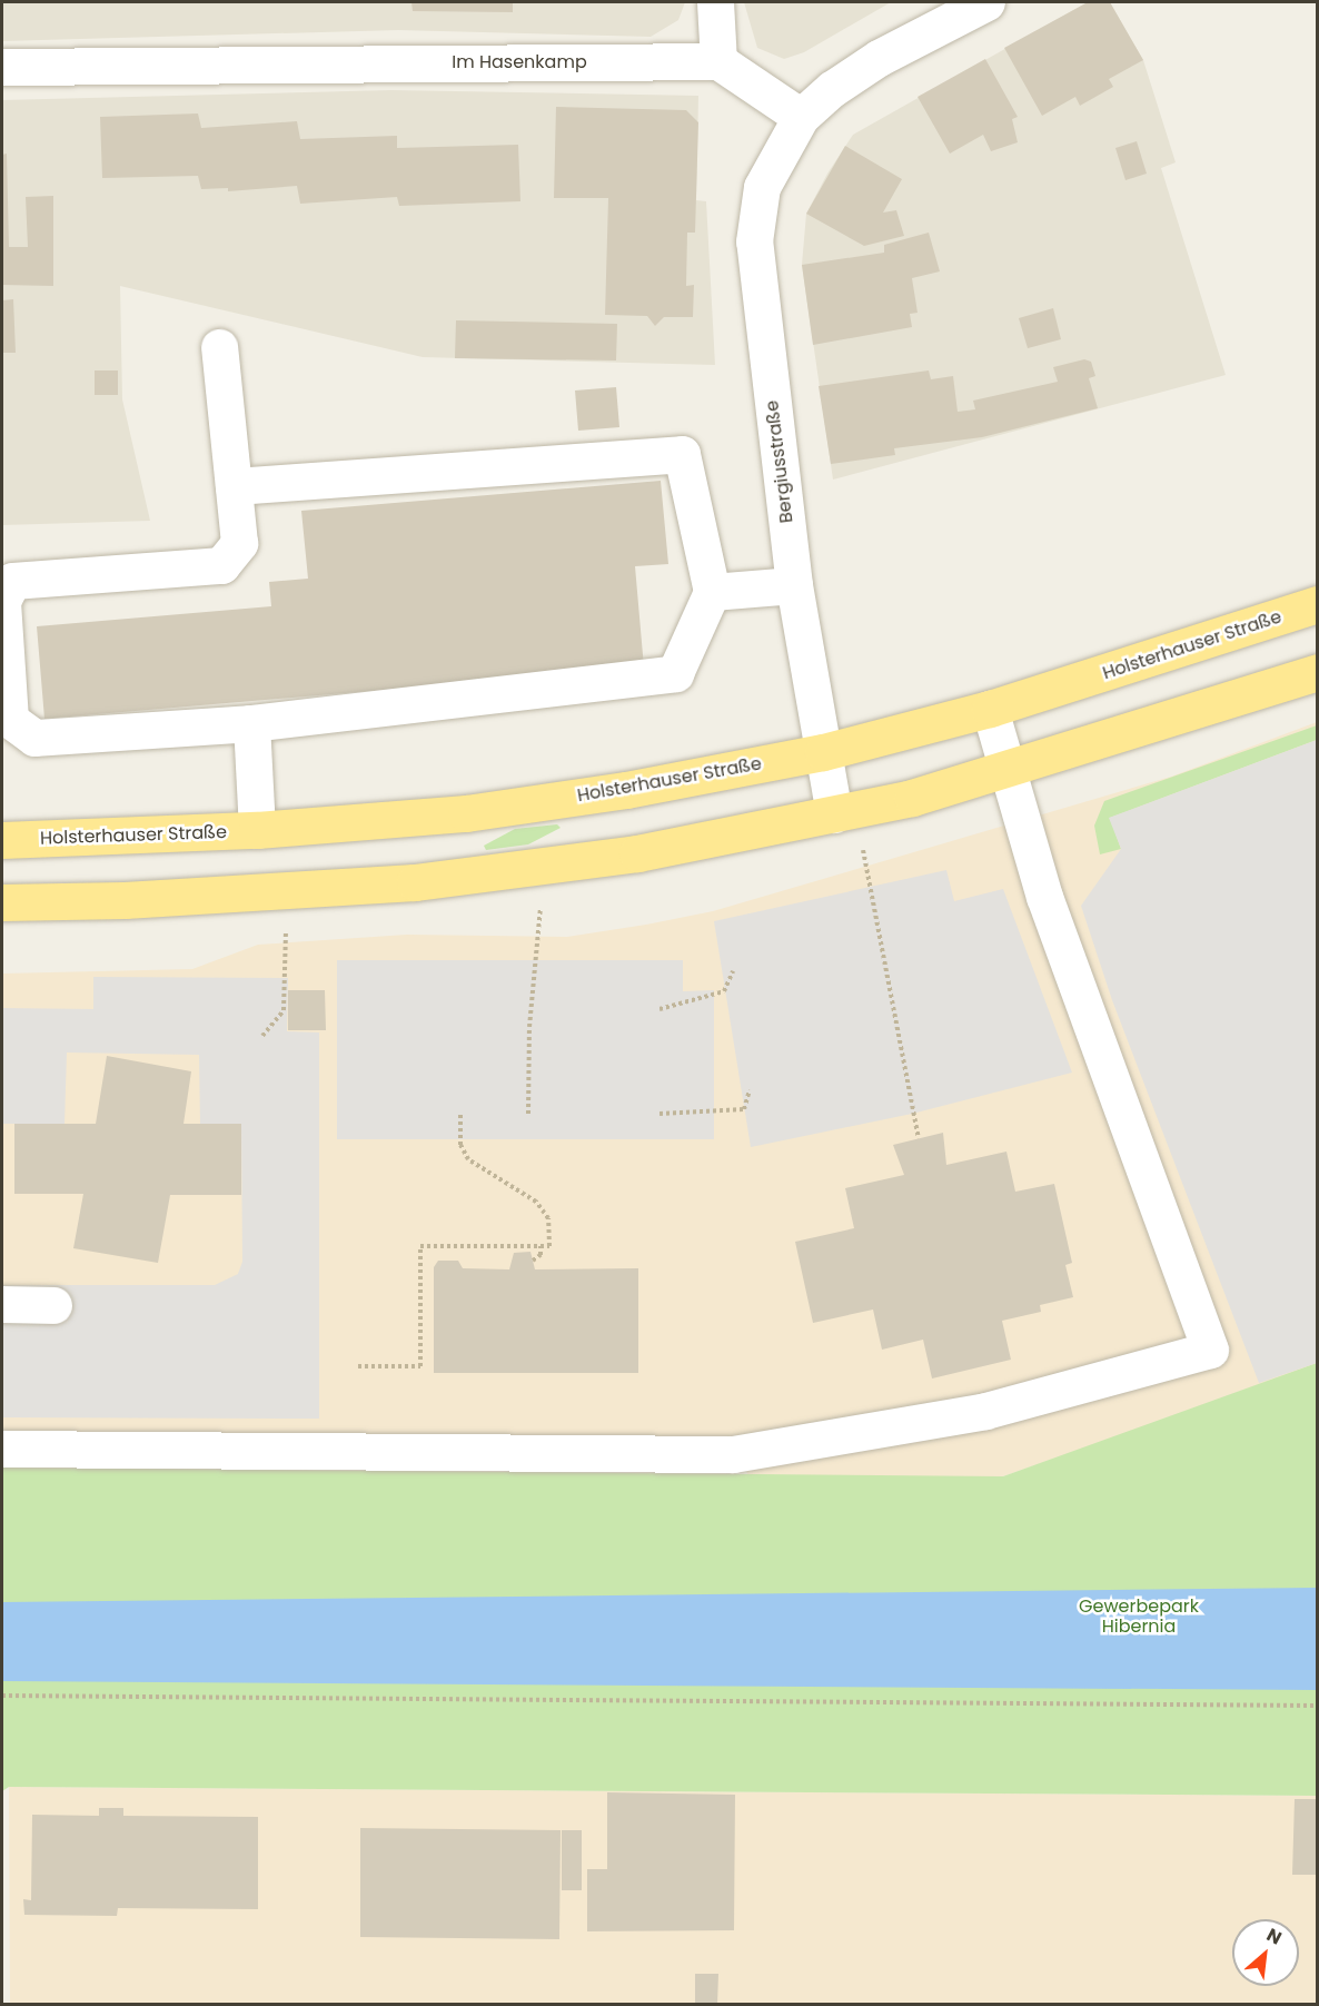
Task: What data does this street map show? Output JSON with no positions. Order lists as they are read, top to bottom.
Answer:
{
  "streets": {
    "main road": ["Holsterhauser Straße"],
    "street": ["Im Hasenkamp", "Bergiusstraße"]
  },
  "crossings": [
    ["Bergiusstraße", "Holsterhauser Straße"]
  ],
  "parks": ["Gewerbepark Hibernia"],
  "north": "top right"
}
